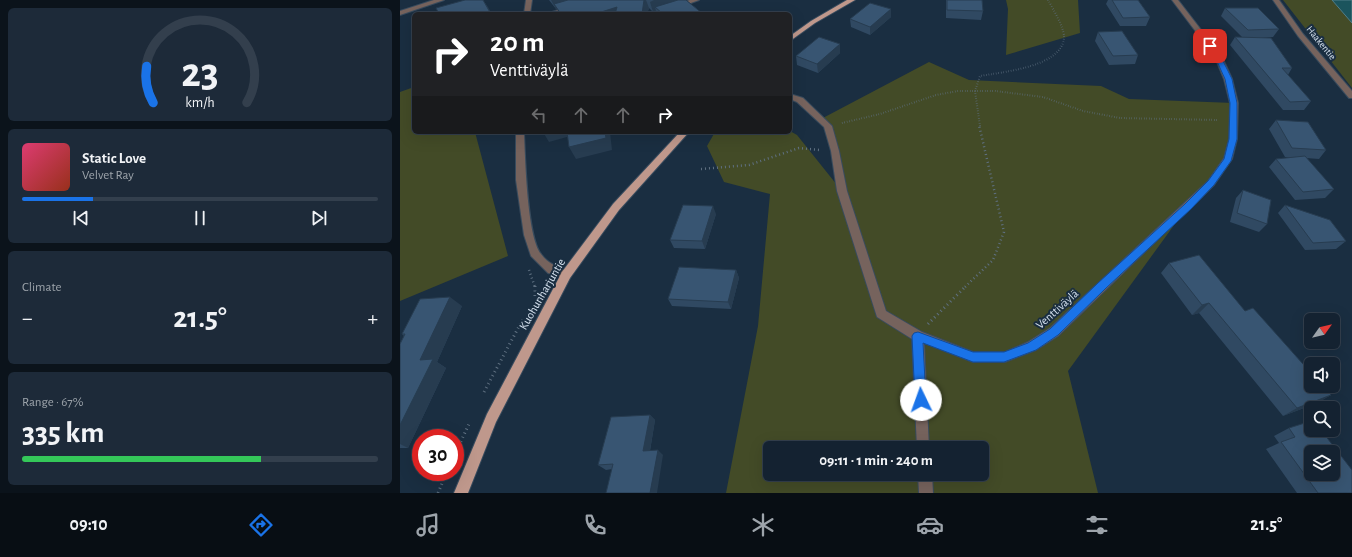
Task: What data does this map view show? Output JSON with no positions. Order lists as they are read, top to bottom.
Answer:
{
  "streets": {
    "main road": ["Kuohunharjuntie"],
    "street": ["Haakentie", "Venttiväylä"]
  },
  "north": "top right",
  "page": {
    "turn": ["20 m", "Venttiväylä"],
    "song": ["Static Love", "Velvet Ray"],
    "tile": [
      "Climate",
      ["Range · 67%", "335 km"]
    ],
    "heat": ["−", "21.5°", "+"],
    "limit": "30",
    "trip": "09:11 · 1 min · 240 m",
    "tabs": ["09:10", "21.5°"],
    "gauge": ["23", "km/h"]
  }
}
